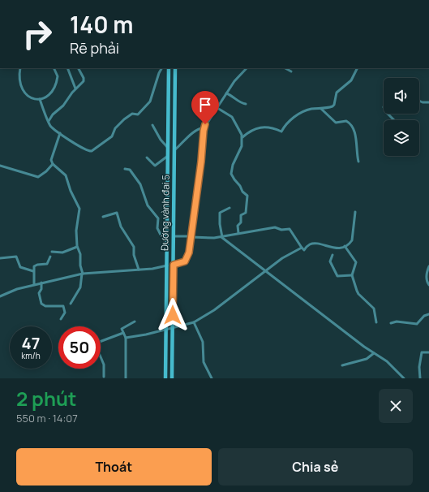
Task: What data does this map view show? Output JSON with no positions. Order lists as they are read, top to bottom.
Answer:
{
  "streets": {
    "main road": ["Đường vành đai 5"]
  },
  "page": {
    "turn": ["140 m", "Rẽ phải"],
    "speed": "47 km/h",
    "limit": "50",
    "heading": ["2 phút", "550 m · 14:07"],
    "buttons": ["Thoát", "Chia sẻ"]
  }
}
